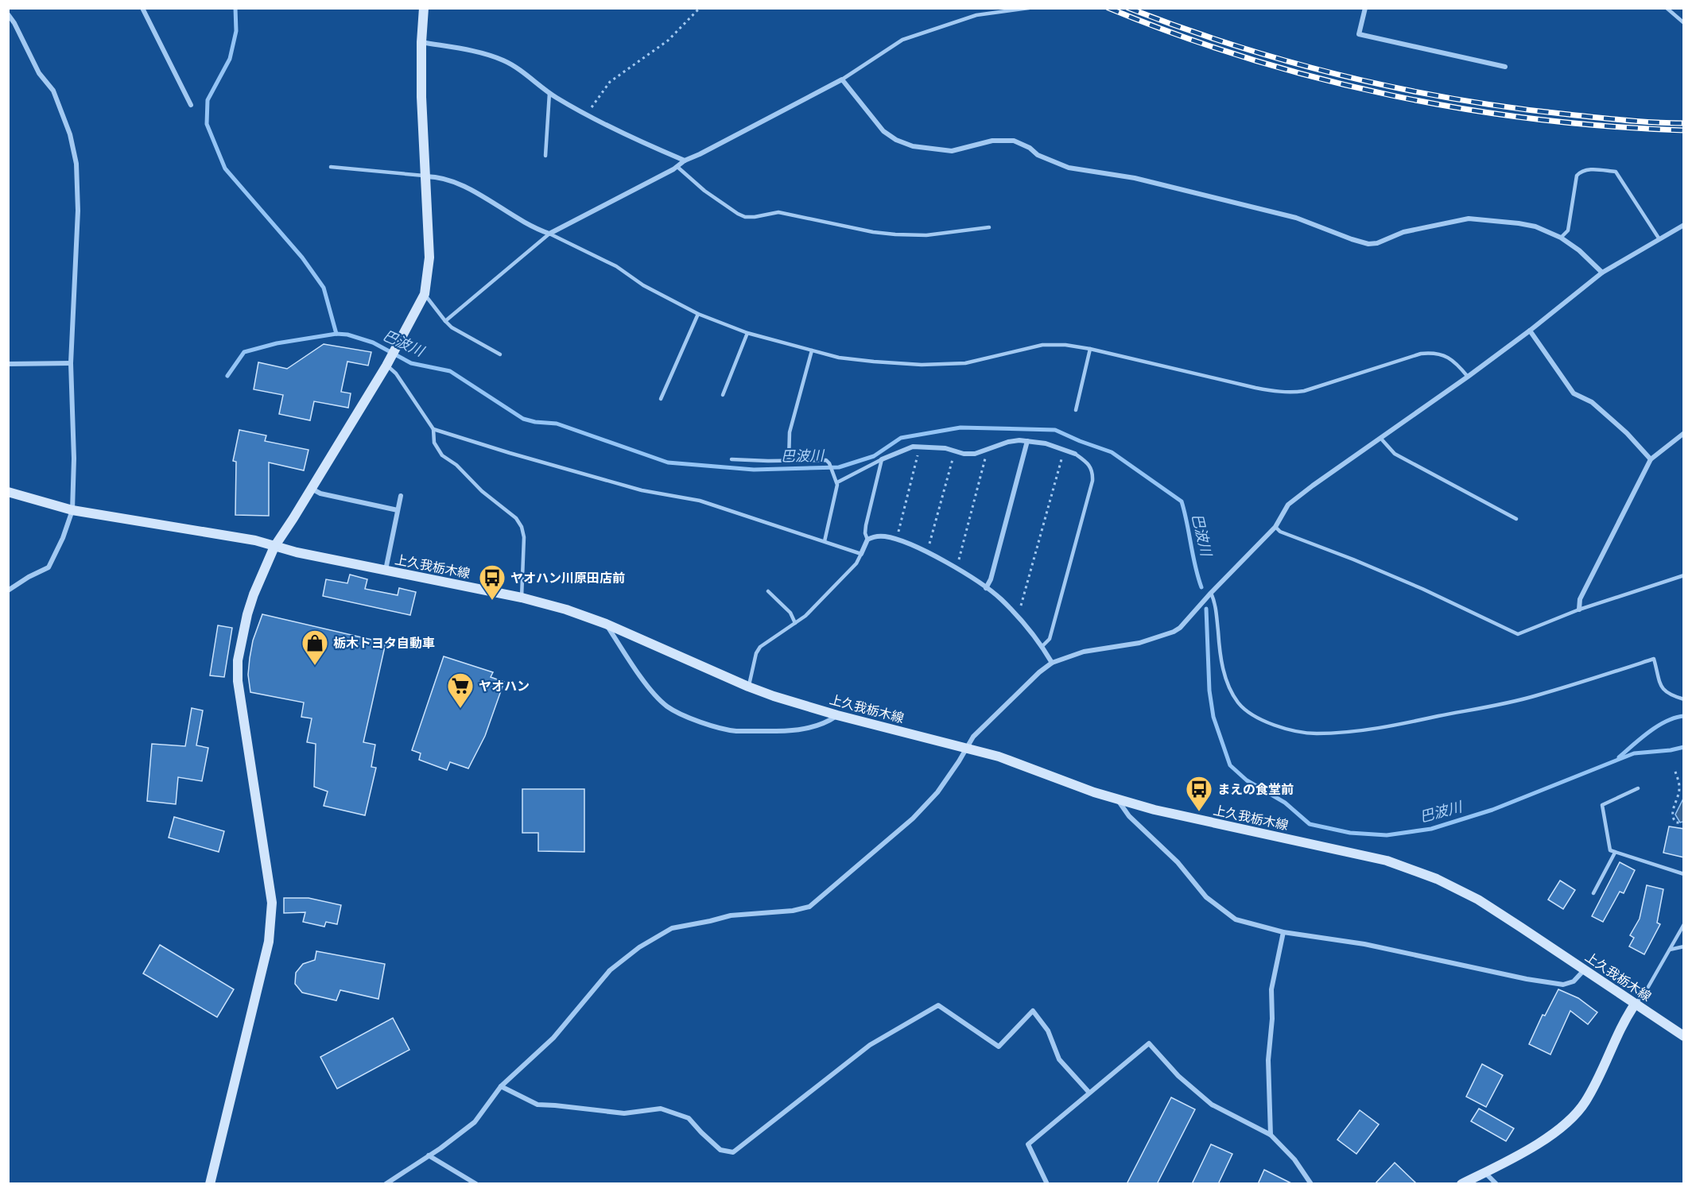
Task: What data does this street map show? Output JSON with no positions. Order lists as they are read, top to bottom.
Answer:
{
  "streets": {
    "main road": ["上久我栃木線"]
  },
  "water": ["巴波川"],
  "places": {
    "bus stop": ["ヤオハン川原田店前", "まえの食堂前"],
    "shop": ["栃木トヨタ自動車"],
    "supermarket": ["ヤオハン"]
  }
}
